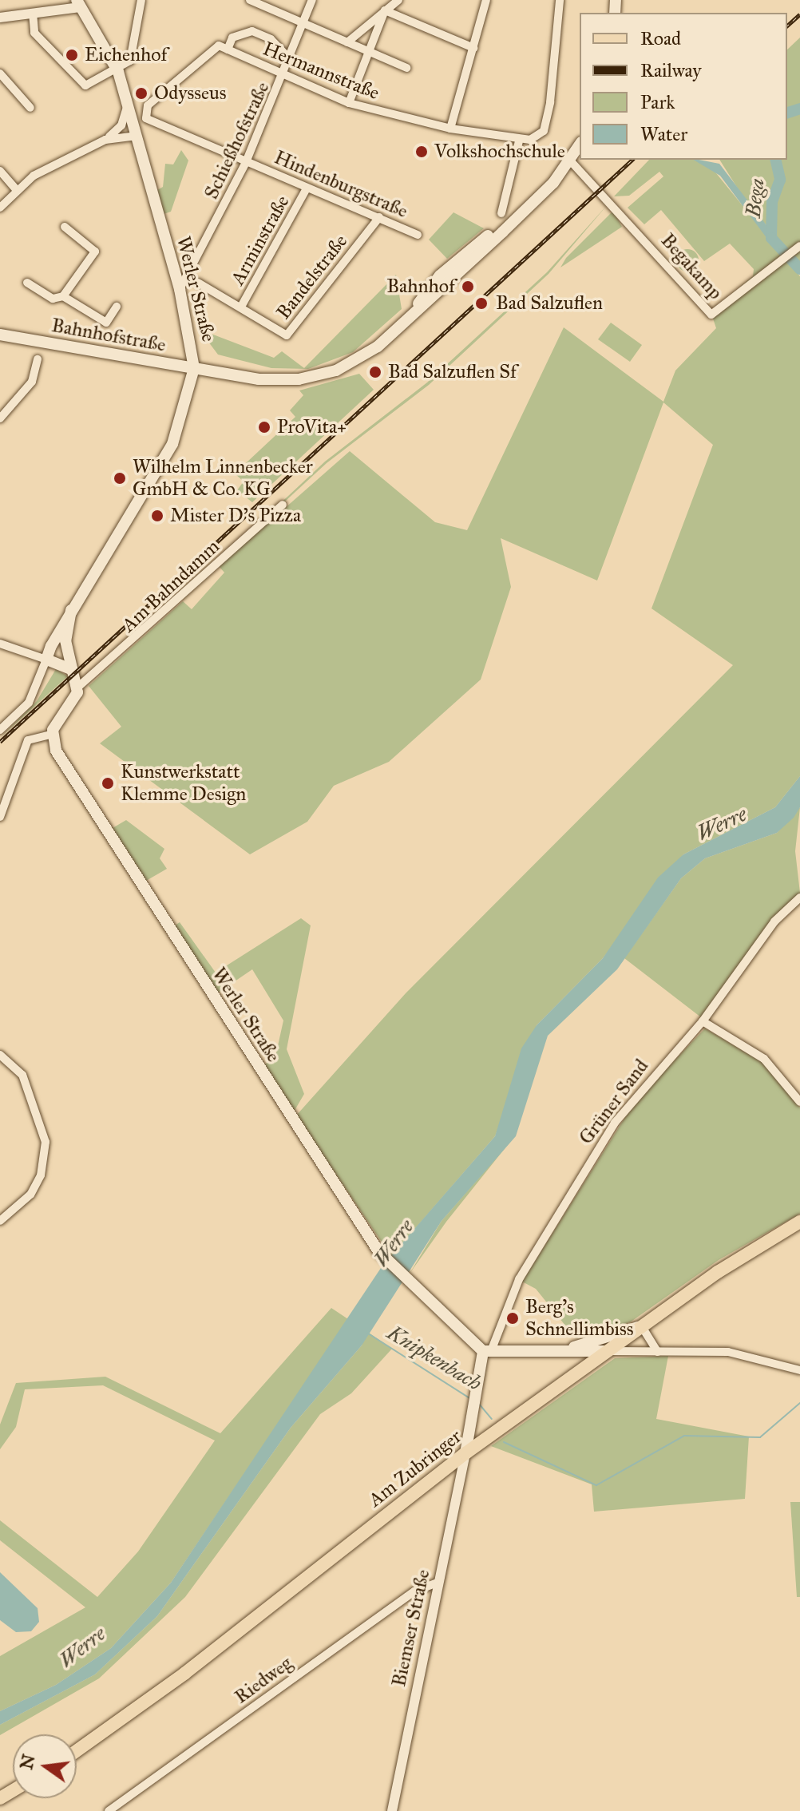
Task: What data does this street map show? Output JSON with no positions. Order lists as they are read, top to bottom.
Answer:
{
  "streets": {
    "main road": ["Werler Straße", "Bahnhofstraße", "Am Zubringer"],
    "street": [
      "Hermannstraße",
      "Schießhofstraße",
      "Hindenburgstraße",
      "Arminstraße",
      "Begakamp",
      "Bandelstraße",
      "Am Bahndamm",
      "Grüner Sand",
      "Biemser Straße",
      "Riedweg"
    ]
  },
  "crossings": [
    ["Hermannstraße", "Schießhofstraße"],
    ["Hermannstraße", "Hindenburgstraße"],
    ["Schießhofstraße", "Hindenburgstraße"],
    ["Schießhofstraße", "Werler Straße"],
    ["Hindenburgstraße", "Arminstraße"],
    ["Hindenburgstraße", "Bandelstraße"],
    ["Arminstraße", "Bandelstraße"],
    ["Begakamp", "Bahnhofstraße"],
    ["Werler Straße", "Bahnhofstraße"],
    ["Werler Straße", "Am Bahndamm"],
    ["Werler Straße", "Grüner Sand"],
    ["Am Zubringer", "Biemser Straße"],
    ["Biemser Straße", "Riedweg"]
  ],
  "water": ["Bega", "Werre", "Knipkenbach"],
  "places": [
    "Eichenhof",
    "Odysseus",
    "Volkshochschule",
    "Bahnhof",
    "Bad Salzuflen",
    "Bad Salzuflen Sf",
    "ProVita+",
    "Wilhelm Linnenbecker GmbH & Co. KG",
    "Mister D's Pizza",
    "Kunstwerkstatt Klemme Design",
    "Berg's Schnellimbiss"
  ],
  "legend": [
    "Road",
    "Railway",
    "Park",
    "Water"
  ],
  "north": "left"
}
